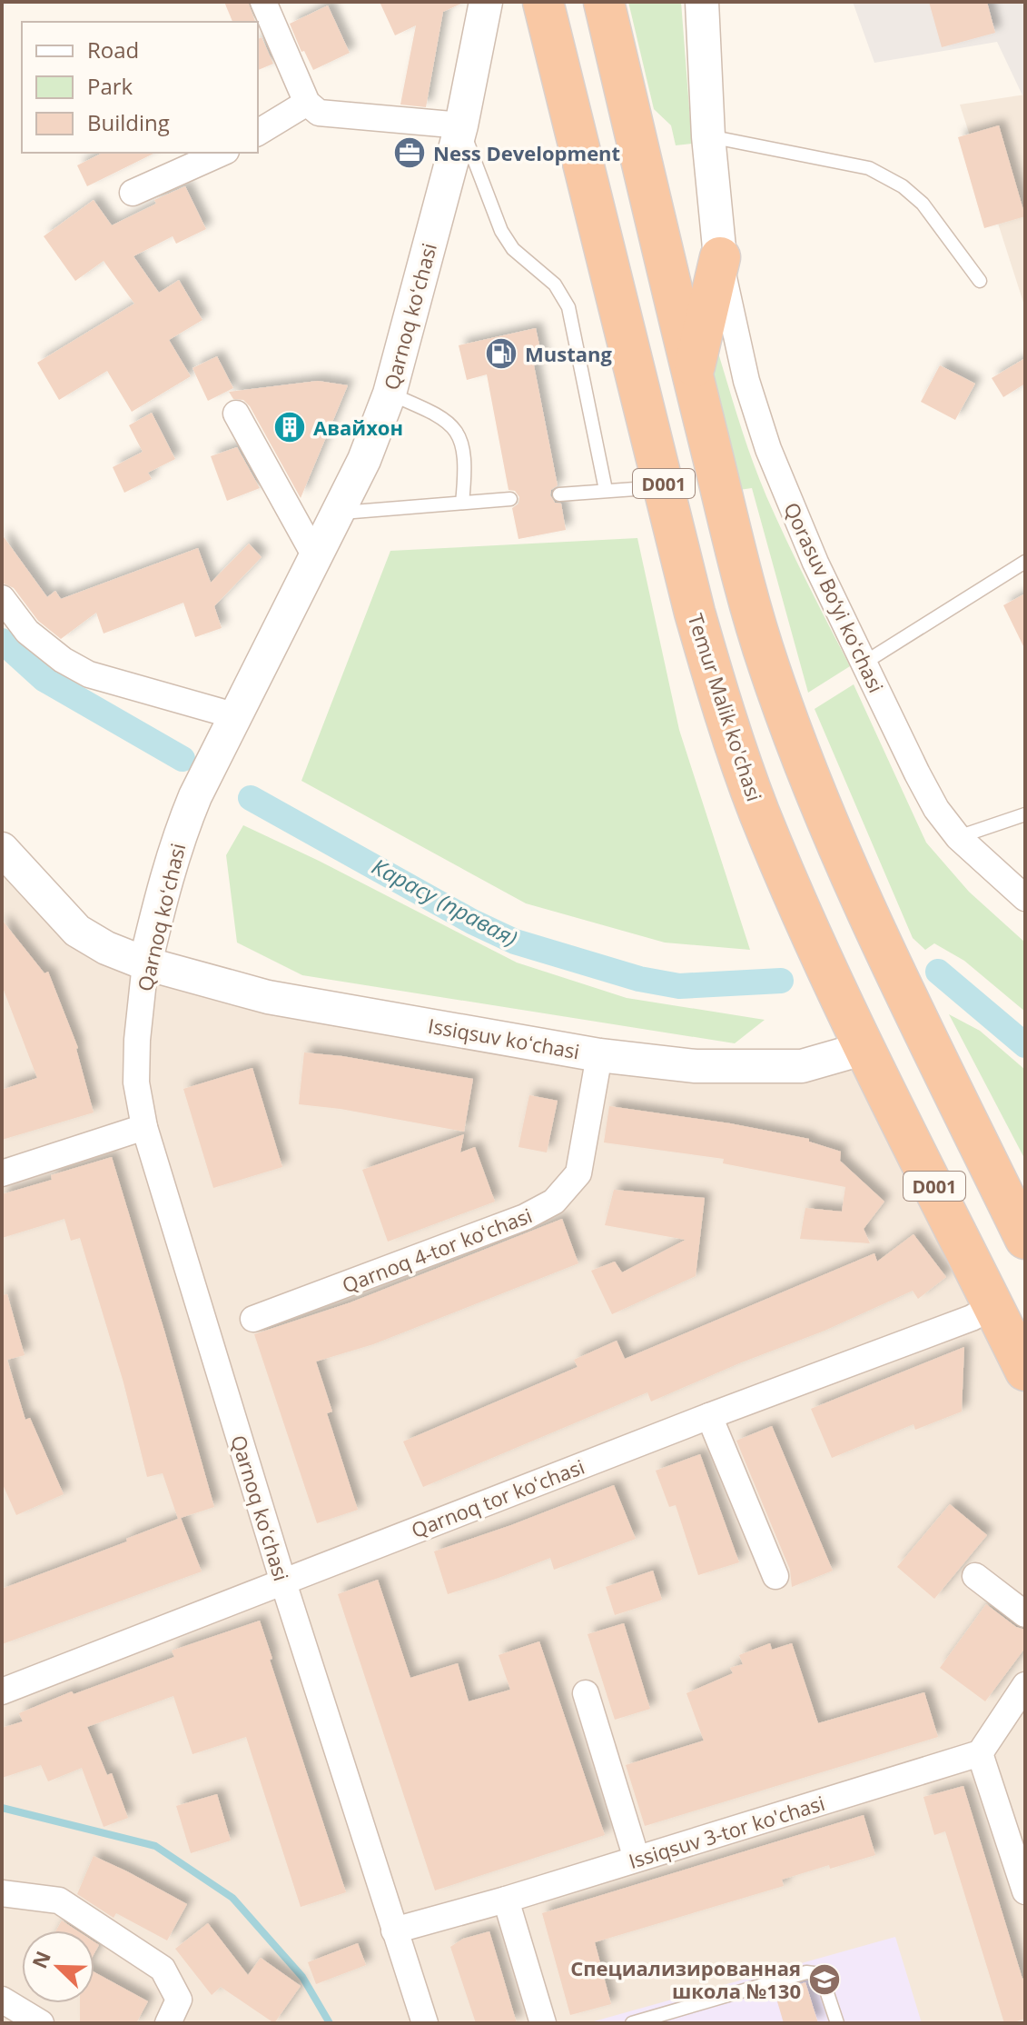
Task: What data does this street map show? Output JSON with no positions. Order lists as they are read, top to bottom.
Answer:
{
  "streets": {
    "highway": ["D001", "Temur Malik ko'chasi"],
    "street": [
      "Qarnoq koʻchasi",
      "Qorasuv Bo‘yi koʻchasi",
      "Issiqsuv koʻchasi",
      "Qarnoq 4-tor koʻchasi",
      "Qarnoq tor koʻchasi",
      "Issiqsuv 3-tor ko'chasi"
    ]
  },
  "crossings": [
    ["Qarnoq koʻchasi", "Issiqsuv koʻchasi"],
    ["Qarnoq koʻchasi", "Qarnoq tor koʻchasi"],
    ["Qarnoq koʻchasi", "Issiqsuv 3-tor ko'chasi"],
    ["Temur Malik ko'chasi", "Issiqsuv koʻchasi"],
    ["Temur Malik ko'chasi", "Qarnoq tor koʻchasi"],
    ["Issiqsuv koʻchasi", "Qarnoq 4-tor koʻchasi"]
  ],
  "water": ["Карасу (правая)"],
  "places": {
    "office": ["Ness Development"],
    "fuel station": ["Mustang"],
    "building": ["Авайхон"],
    "school or university": ["Специализированная школа №130"]
  },
  "legend": ["Road", "Park", "Building"],
  "north": "top left"
}
